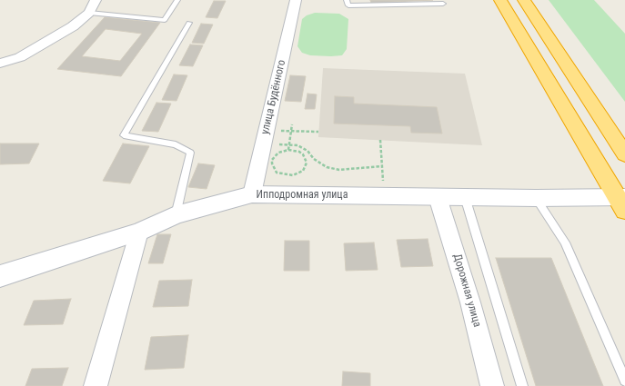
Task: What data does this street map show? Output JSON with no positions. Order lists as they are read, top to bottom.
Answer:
{
  "streets": {
    "street": ["улица Будённого", "Ипподромная улица", "Дорожная улица"]
  },
  "crossings": [
    ["улица Будённого", "Ипподромная улица"],
    ["Ипподромная улица", "Дорожная улица"]
  ]
}
